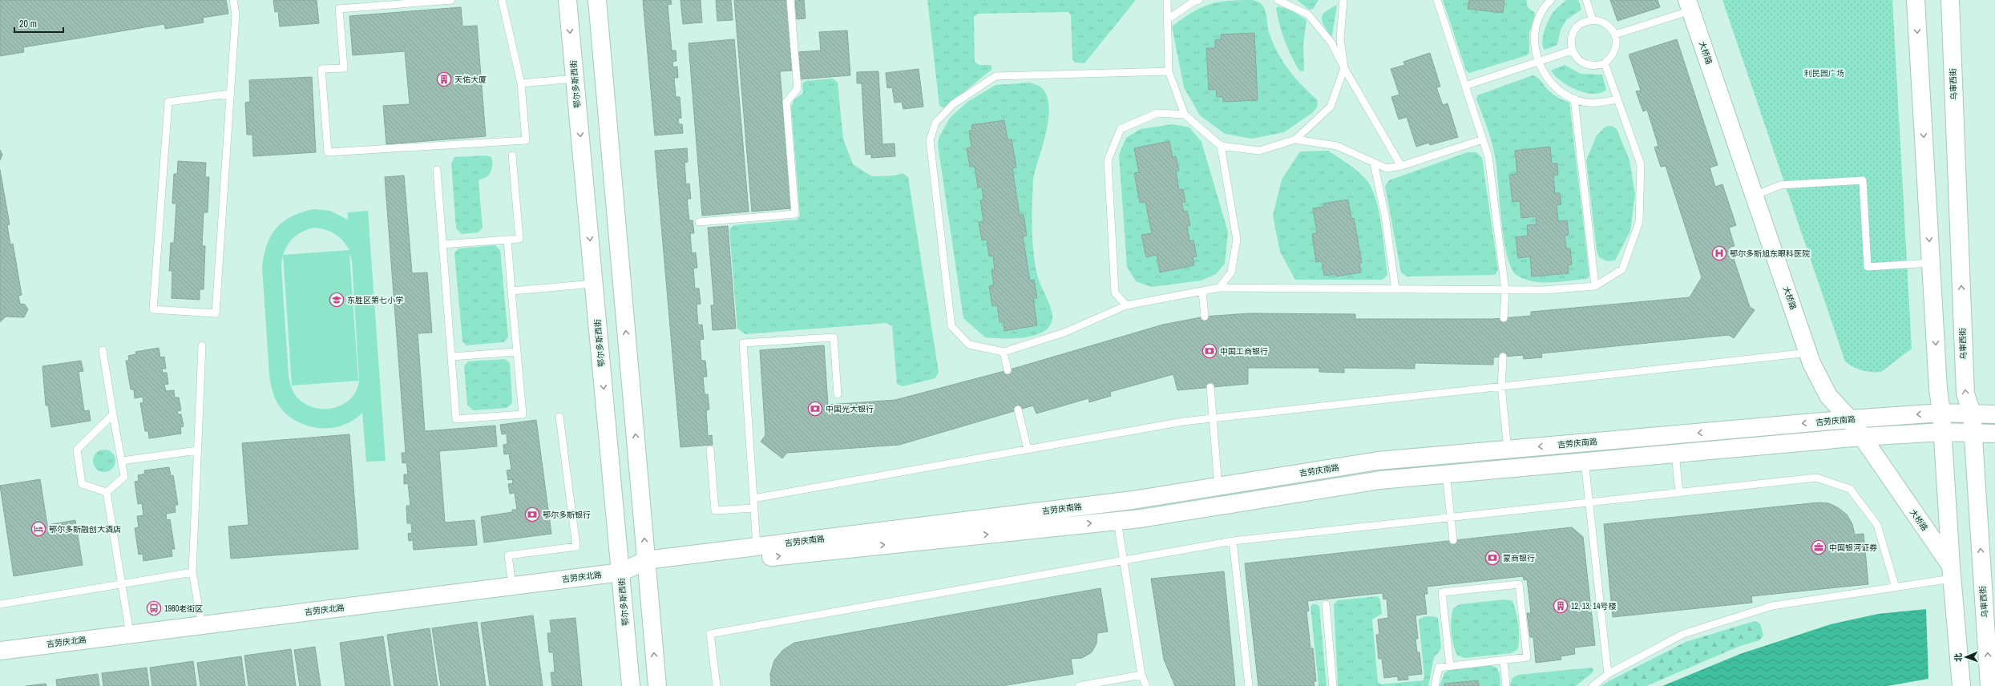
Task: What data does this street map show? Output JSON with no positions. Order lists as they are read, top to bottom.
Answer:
{
  "streets": {
    "main road": [
      "大桥路",
      "鄂尔多斯西街",
      "乌审西街",
      "吉劳庆南路",
      "吉劳庆北路"
    ]
  },
  "crossings": [
    ["大桥路", "吉劳庆南路"],
    ["鄂尔多斯西街", "吉劳庆北路"],
    ["乌审西街", "吉劳庆南路"],
    ["吉劳庆南路", "吉劳庆北路"]
  ],
  "parks": ["利民园广场"],
  "places": {
    "building": ["天佑大厦", "12, 13, 14号楼"],
    "hospital": ["鄂尔多斯旭东眼科医院"],
    "school or university": ["东胜区第七小学"],
    "bank": [
      "中国工商银行",
      "中国光大银行",
      "鄂尔多斯银行",
      "蒙商银行"
    ],
    "hotel": ["鄂尔多斯融创大酒店"],
    "office": ["中国银河证券"],
    "bus stop": ["1980老街区"]
  },
  "scale_bar": "20 m",
  "north": "left"
}
